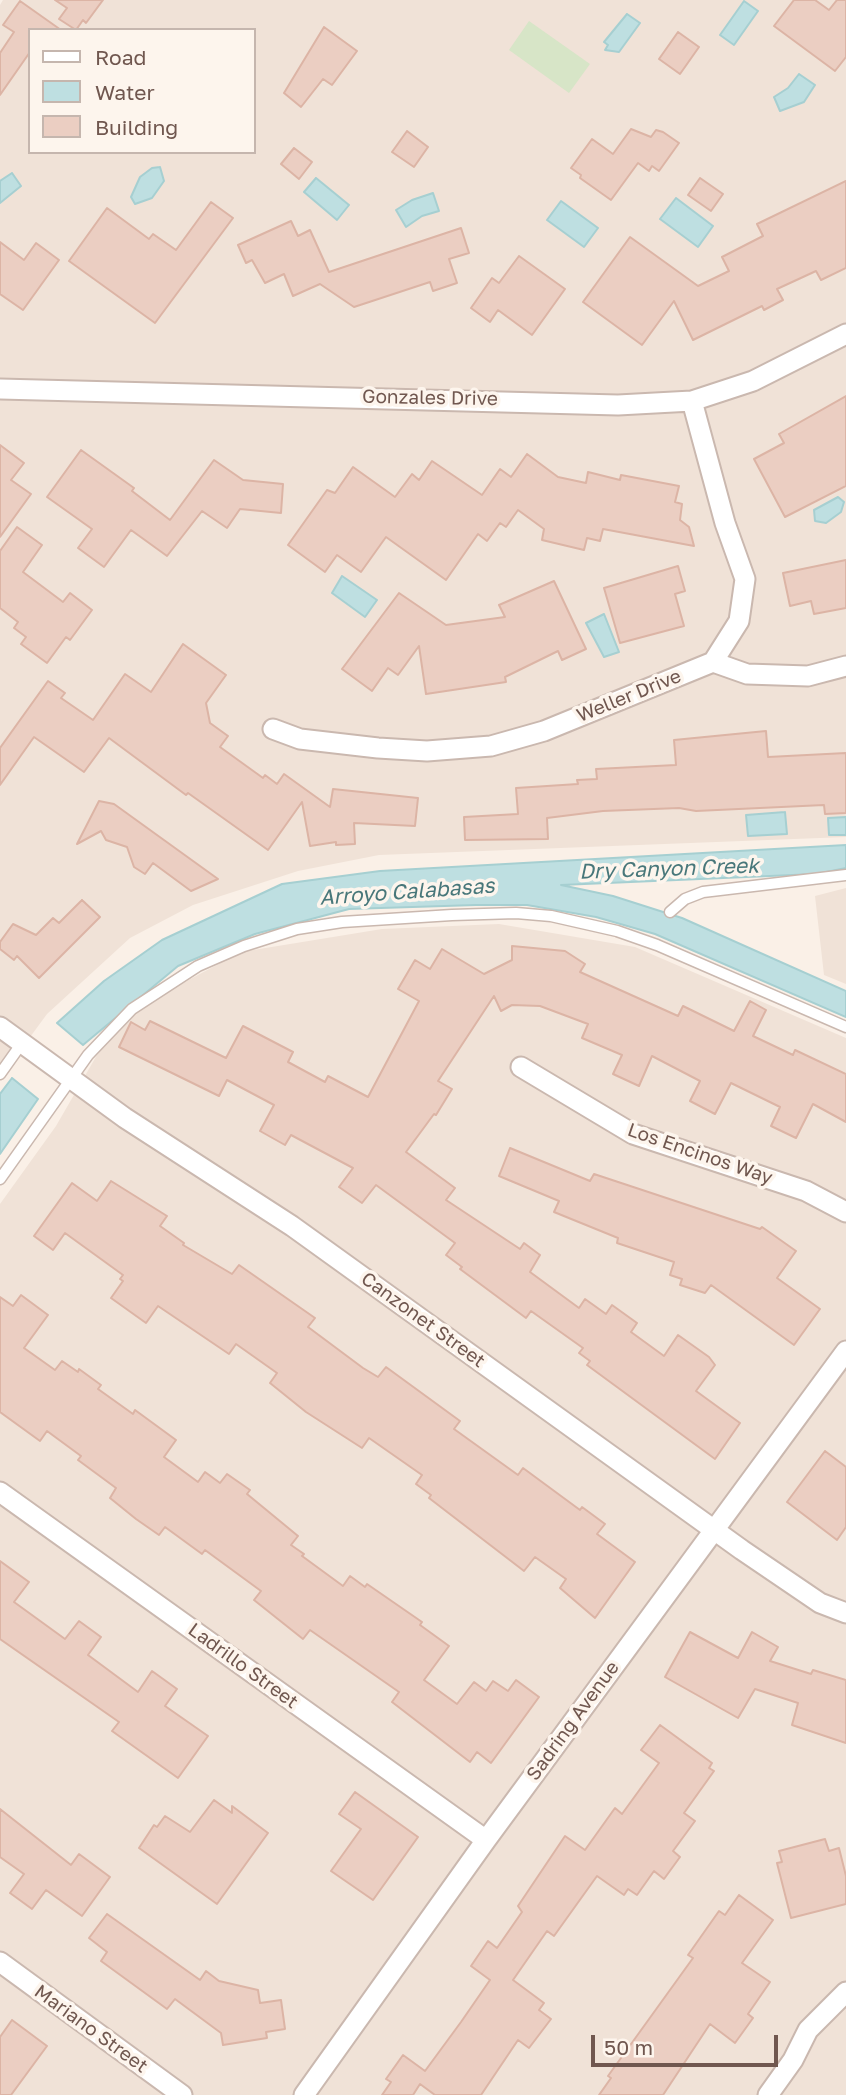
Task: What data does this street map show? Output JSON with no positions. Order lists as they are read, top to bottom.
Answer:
{
  "streets": {
    "street": [
      "Gonzales Drive",
      "Weller Drive",
      "Los Encinos Way",
      "Canzonet Street",
      "Ladrillo Street",
      "Sadring Avenue",
      "Mariano Street"
    ]
  },
  "crossings": [
    ["Canzonet Street", "Sadring Avenue"],
    ["Ladrillo Street", "Sadring Avenue"]
  ],
  "water": ["Dry Canyon Creek", "Arroyo Calabasas"],
  "legend": ["Road", "Water", "Building"],
  "scale_bar": "50 m"
}
